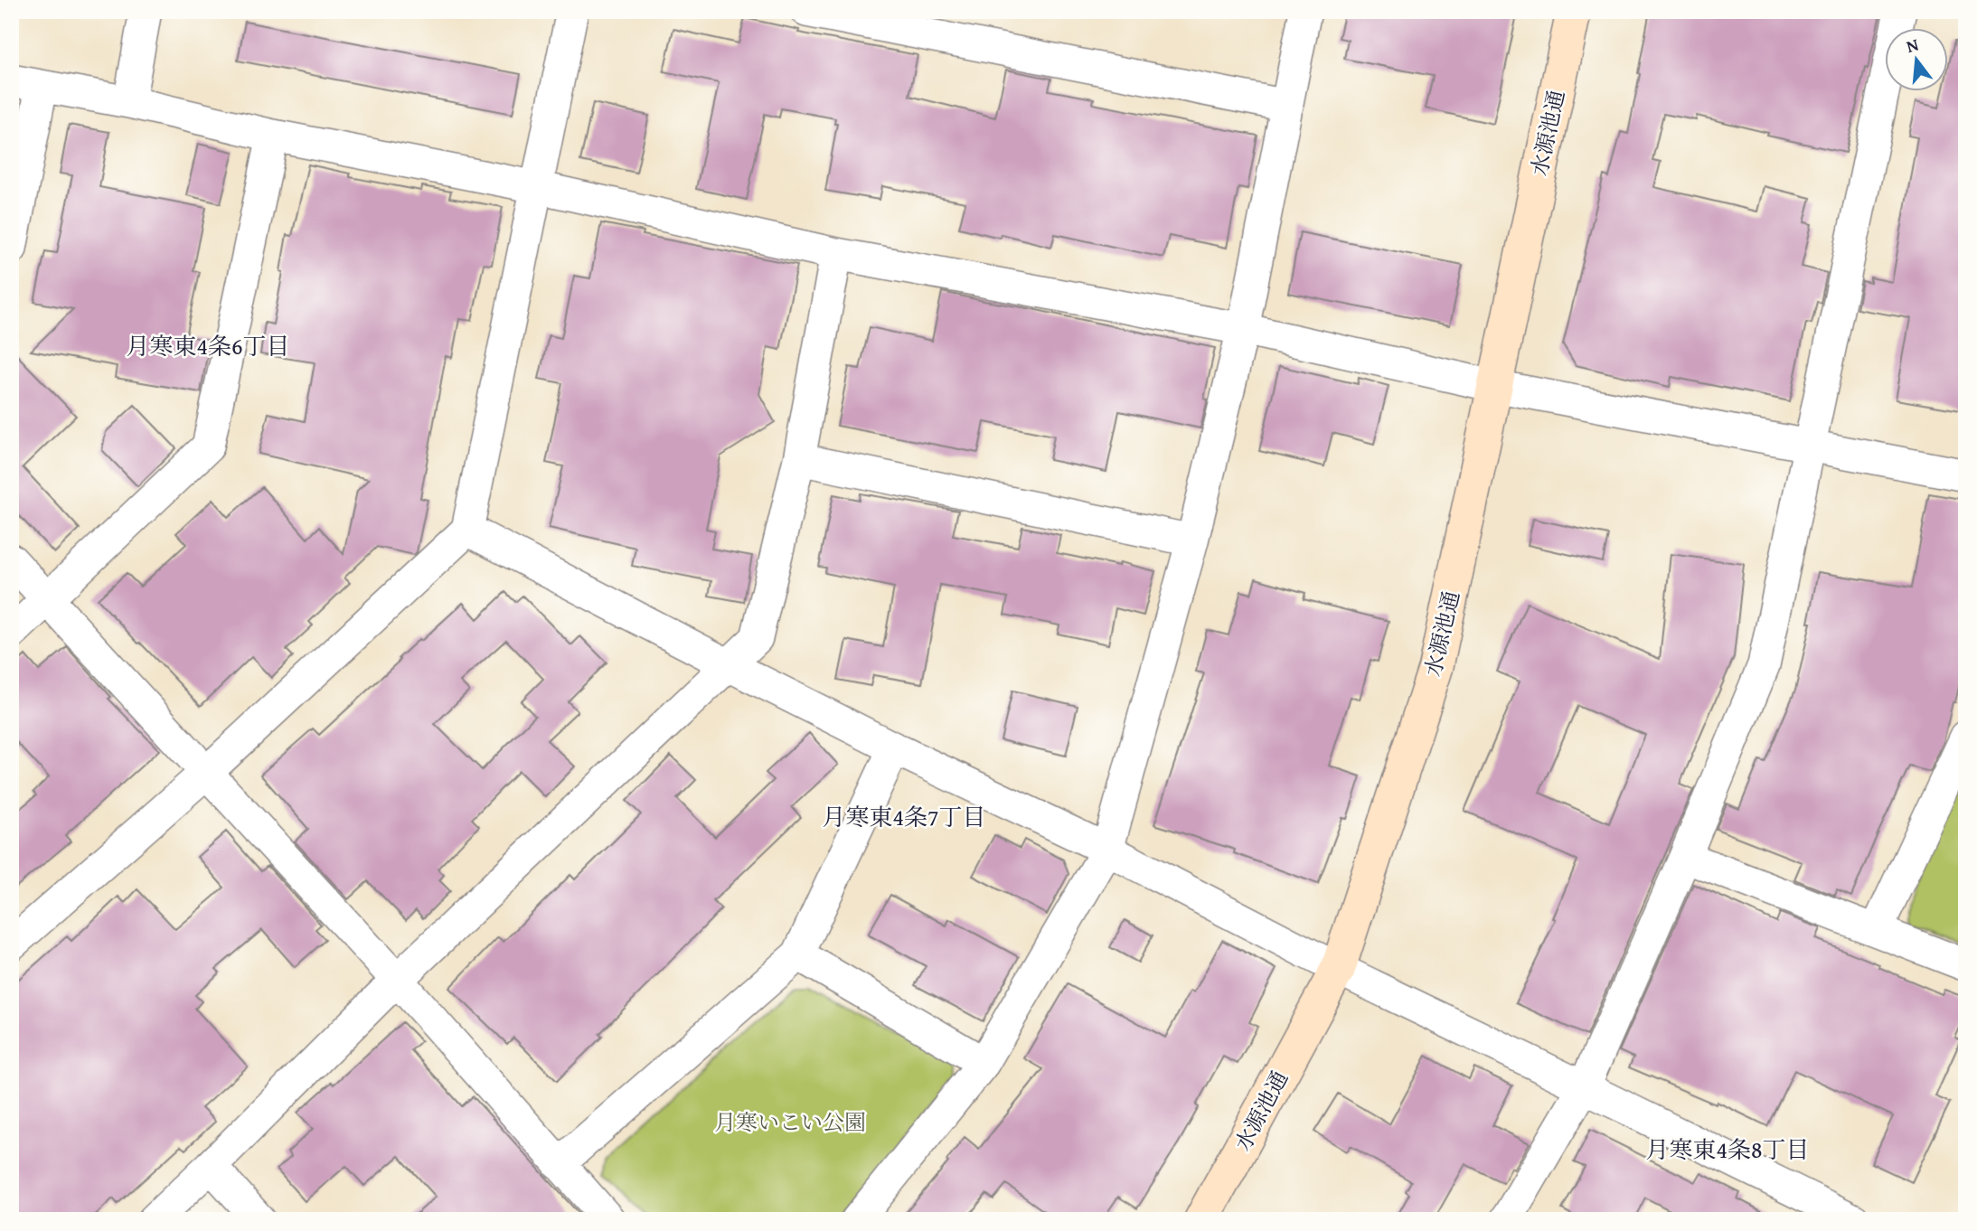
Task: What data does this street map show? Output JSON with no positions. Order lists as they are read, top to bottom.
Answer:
{
  "streets": {
    "street": ["水源池通"]
  },
  "districts": ["月寒東4条6丁目", "月寒東4条7丁目", "月寒東4条8丁目"],
  "parks": ["月寒いこい公園"],
  "north": "top"
}
